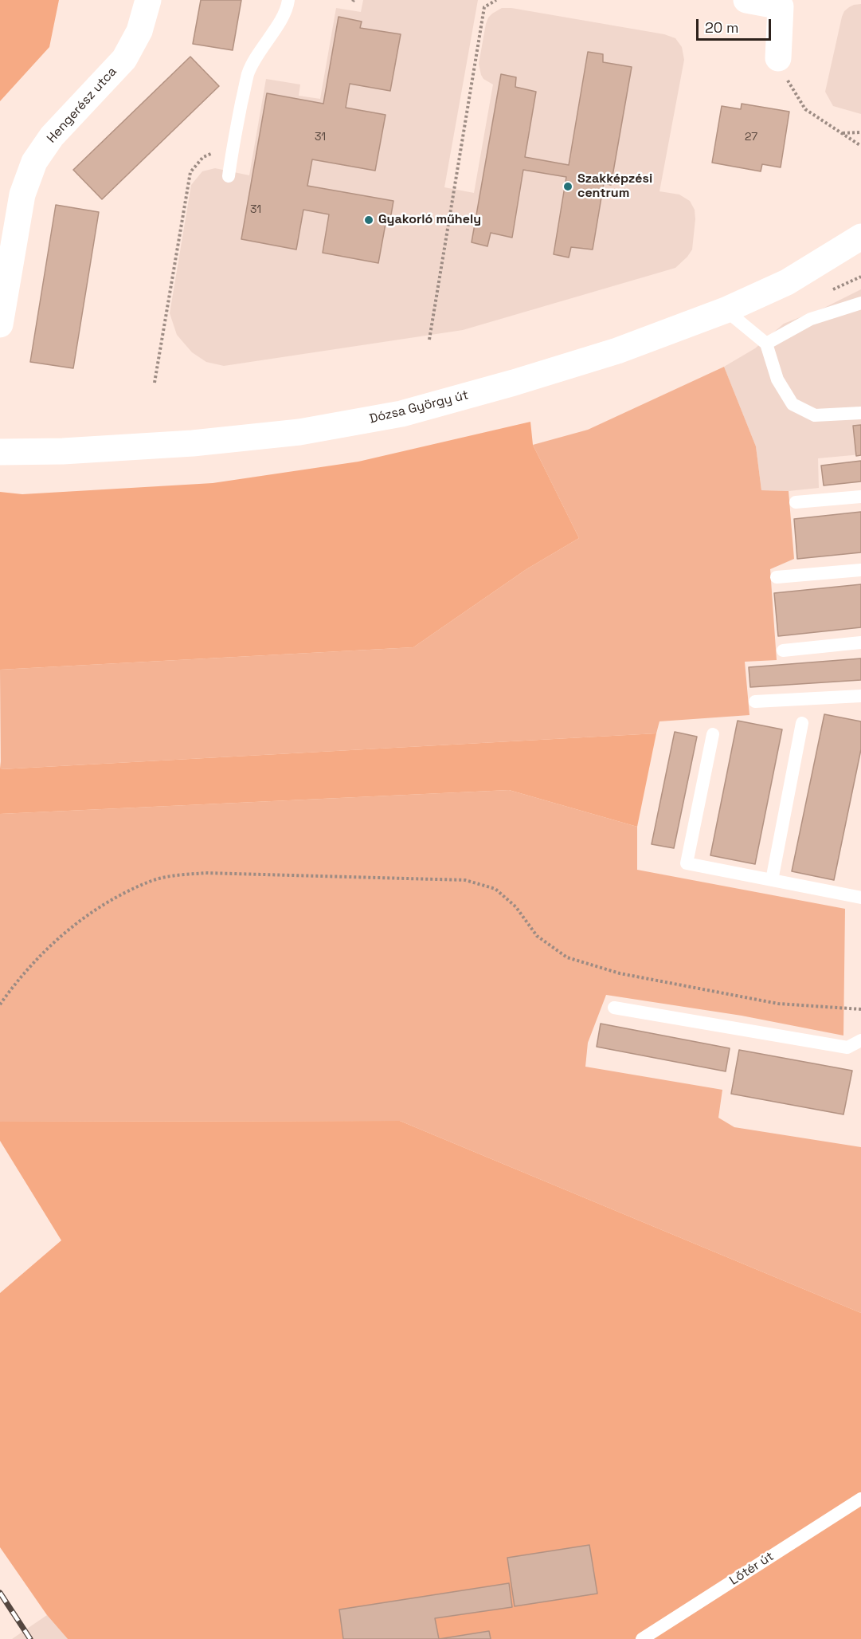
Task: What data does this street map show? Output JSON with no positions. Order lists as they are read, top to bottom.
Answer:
{
  "streets": {
    "street": ["Hengerész utca", "Dózsa György út"],
    "lane": ["Lőtér út"]
  },
  "places": ["Szakképzési centrum", "Gyakorló műhely"],
  "house_numbers": ["31", "27", "31"],
  "scale_bar": "20 m"
}
